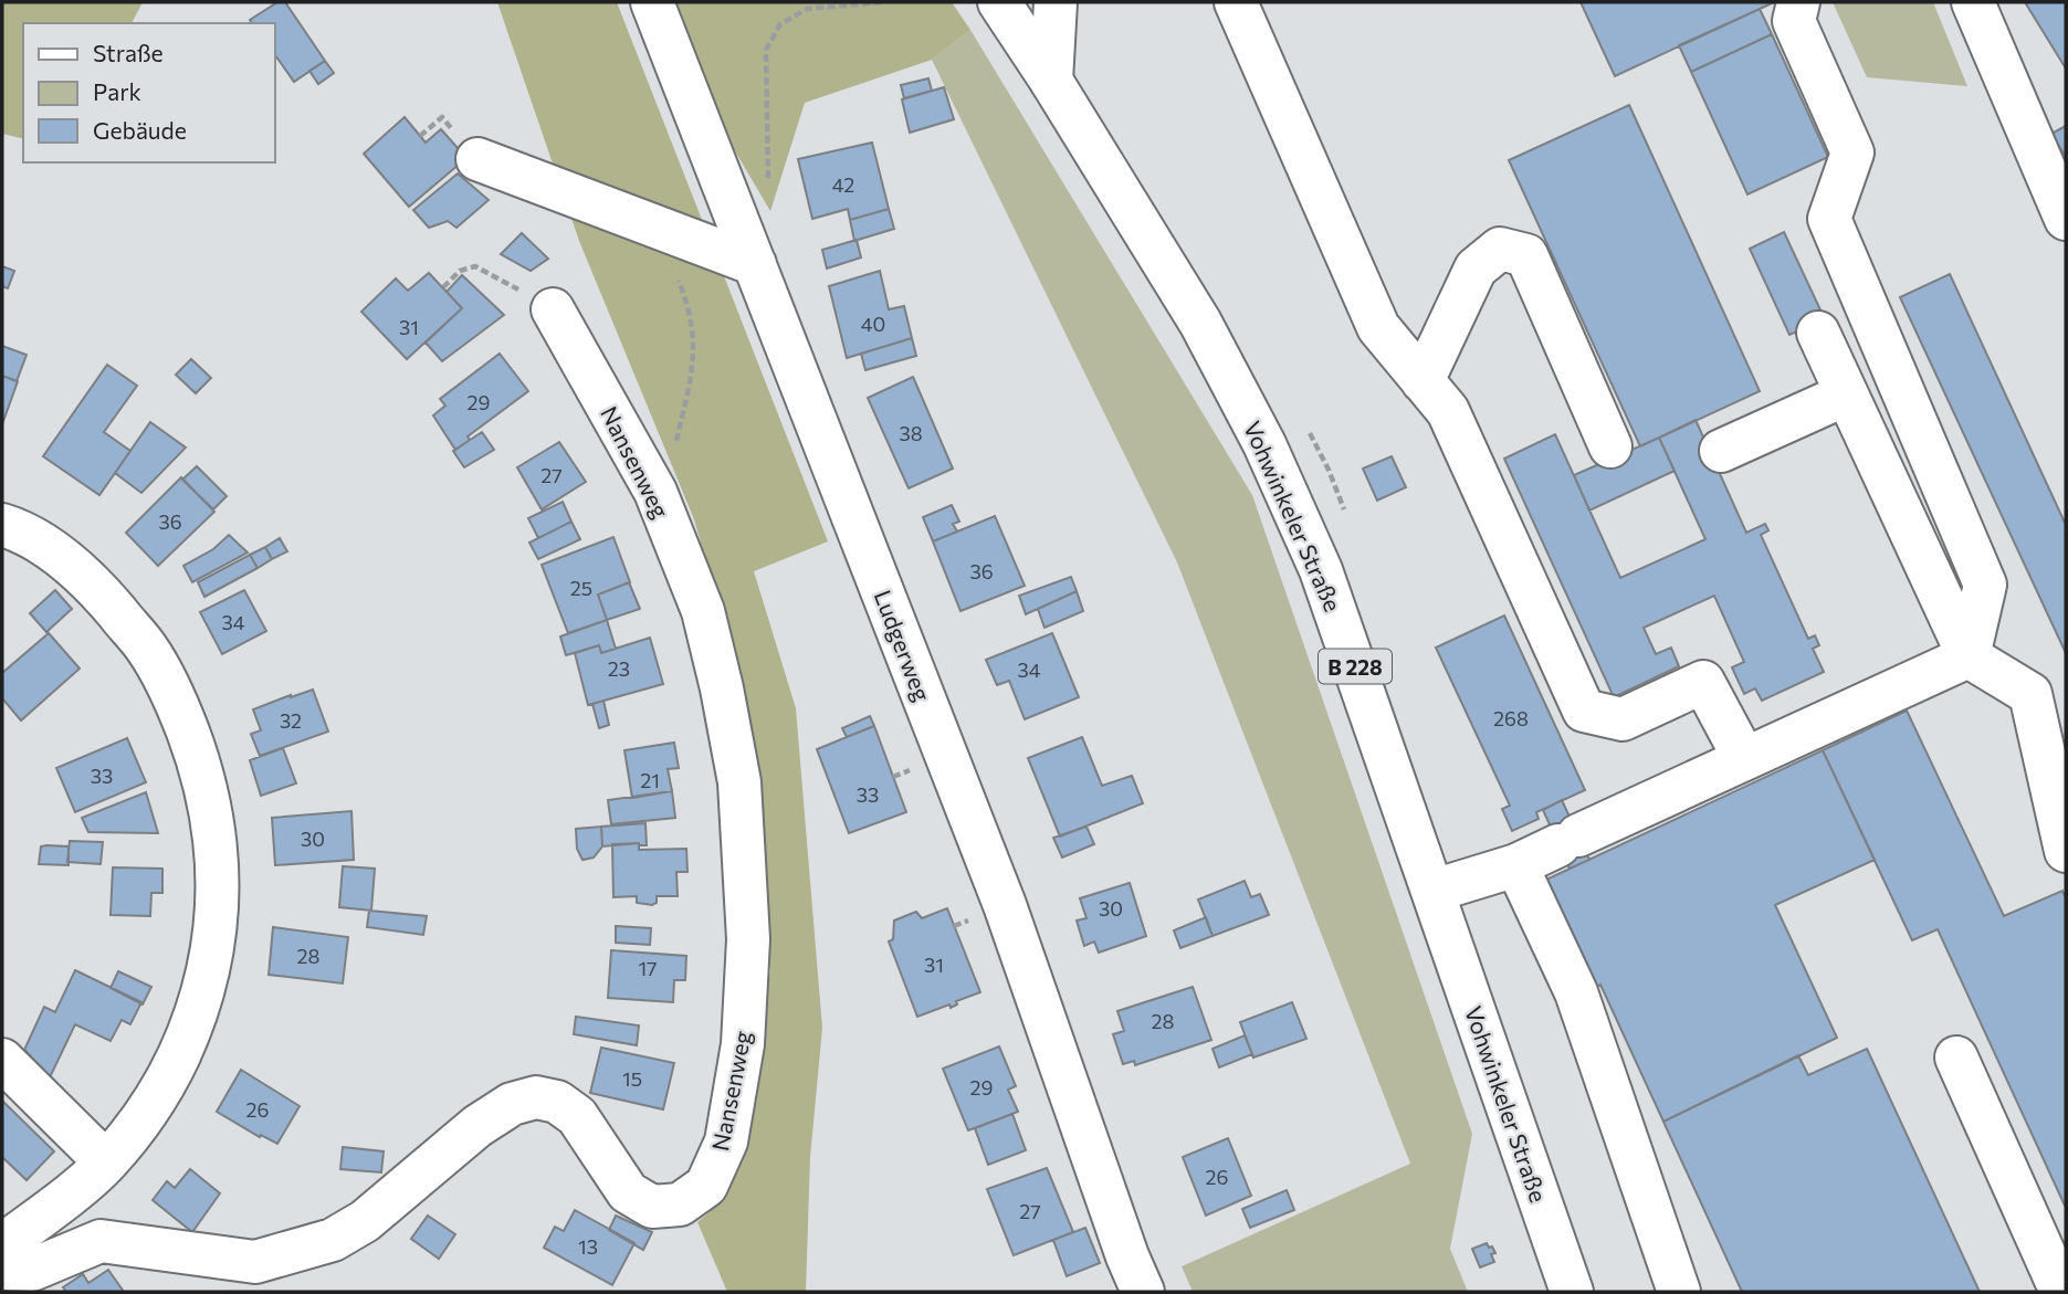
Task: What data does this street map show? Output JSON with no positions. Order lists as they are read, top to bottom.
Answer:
{
  "streets": {
    "street": [
      "Nansenweg",
      "Vohwinkeler Straße",
      "Ludgerweg",
      "B 228"
    ]
  },
  "house_numbers": [
    "42",
    "40",
    "31",
    "29",
    "38",
    "27",
    "36",
    "36",
    "25",
    "34",
    "23",
    "34",
    "268",
    "32",
    "33",
    "21",
    "33",
    "30",
    "30",
    "28",
    "31",
    "17",
    "28",
    "15",
    "29",
    "26",
    "26",
    "27",
    "13"
  ],
  "legend": ["Straße", "Park", "Gebäude"]
}
